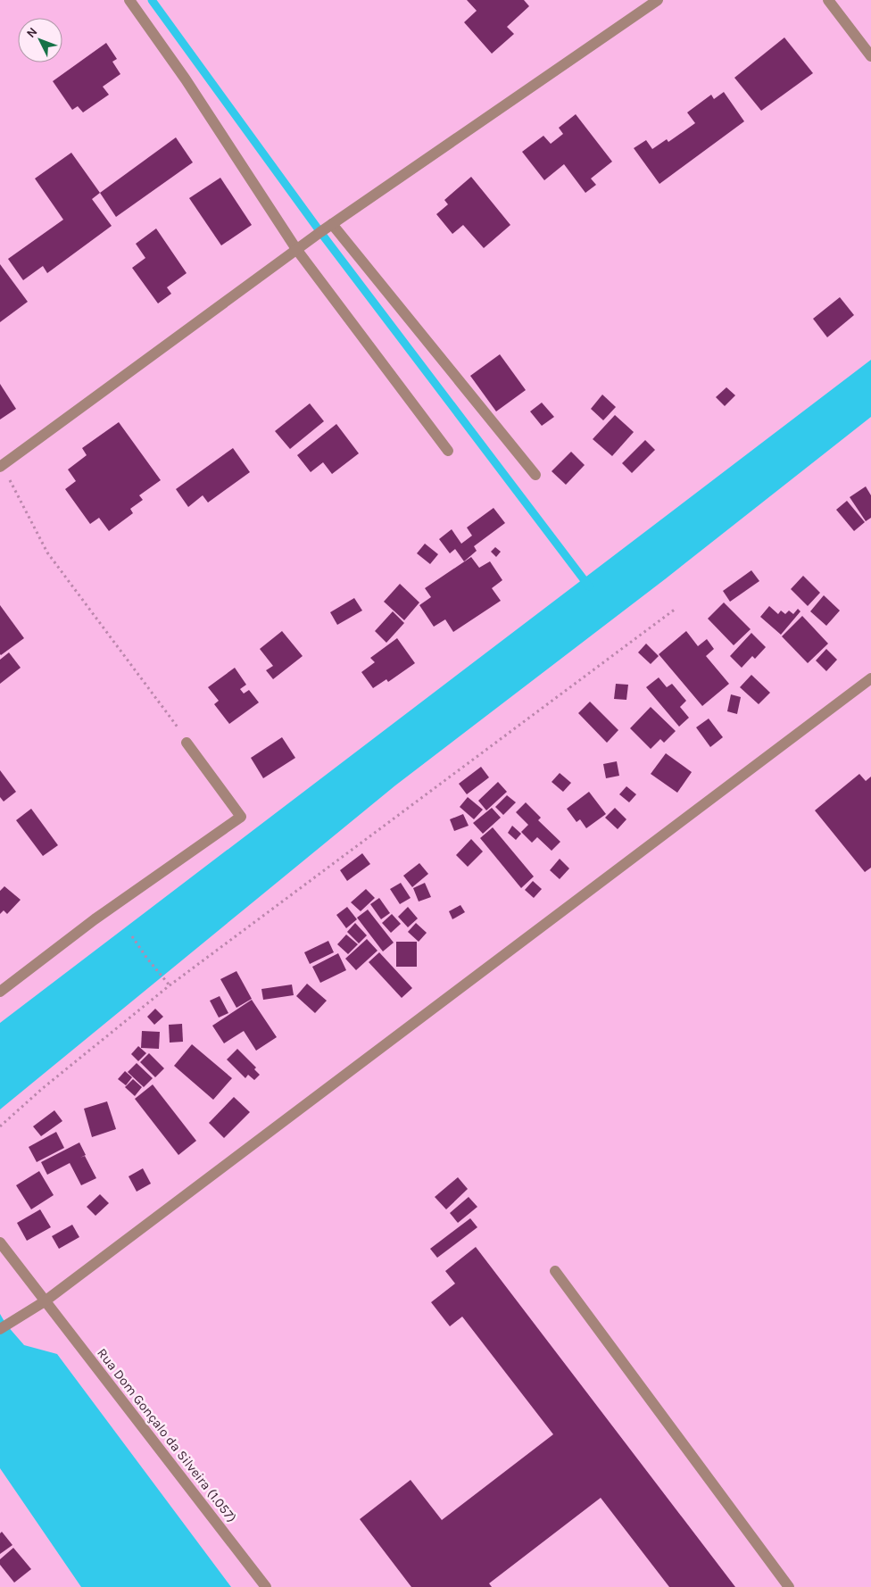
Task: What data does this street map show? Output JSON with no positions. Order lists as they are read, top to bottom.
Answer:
{
  "streets": {
    "street": ["Rua Dom Gonçalo da Silveira (1.057)"]
  },
  "north": "top left"
}
